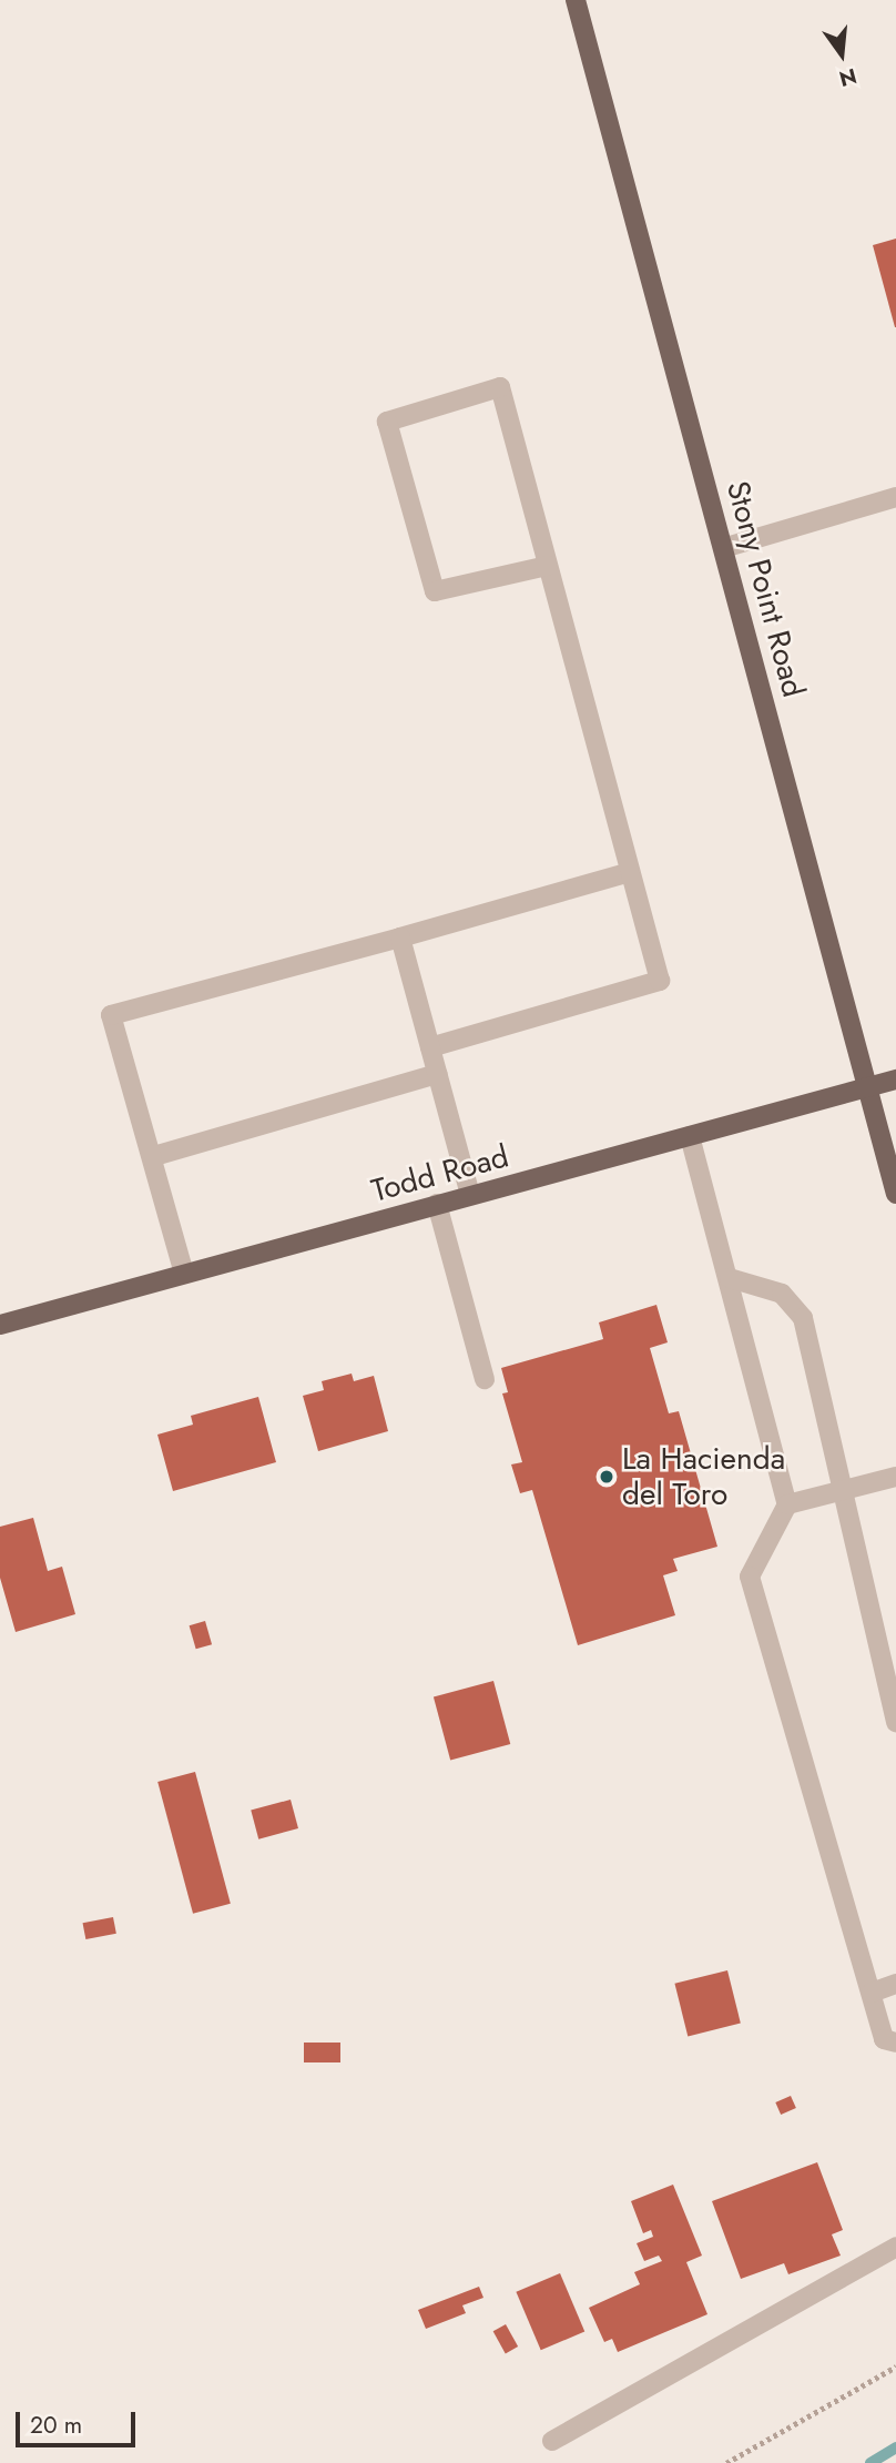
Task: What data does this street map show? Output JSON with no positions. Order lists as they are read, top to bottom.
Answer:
{
  "streets": {
    "main road": ["Stony Point Road", "Todd Road"]
  },
  "crossings": [
    ["Stony Point Road", "Todd Road"]
  ],
  "places": ["La Hacienda del Toro"],
  "scale_bar": "20 m",
  "north": "bottom"
}
